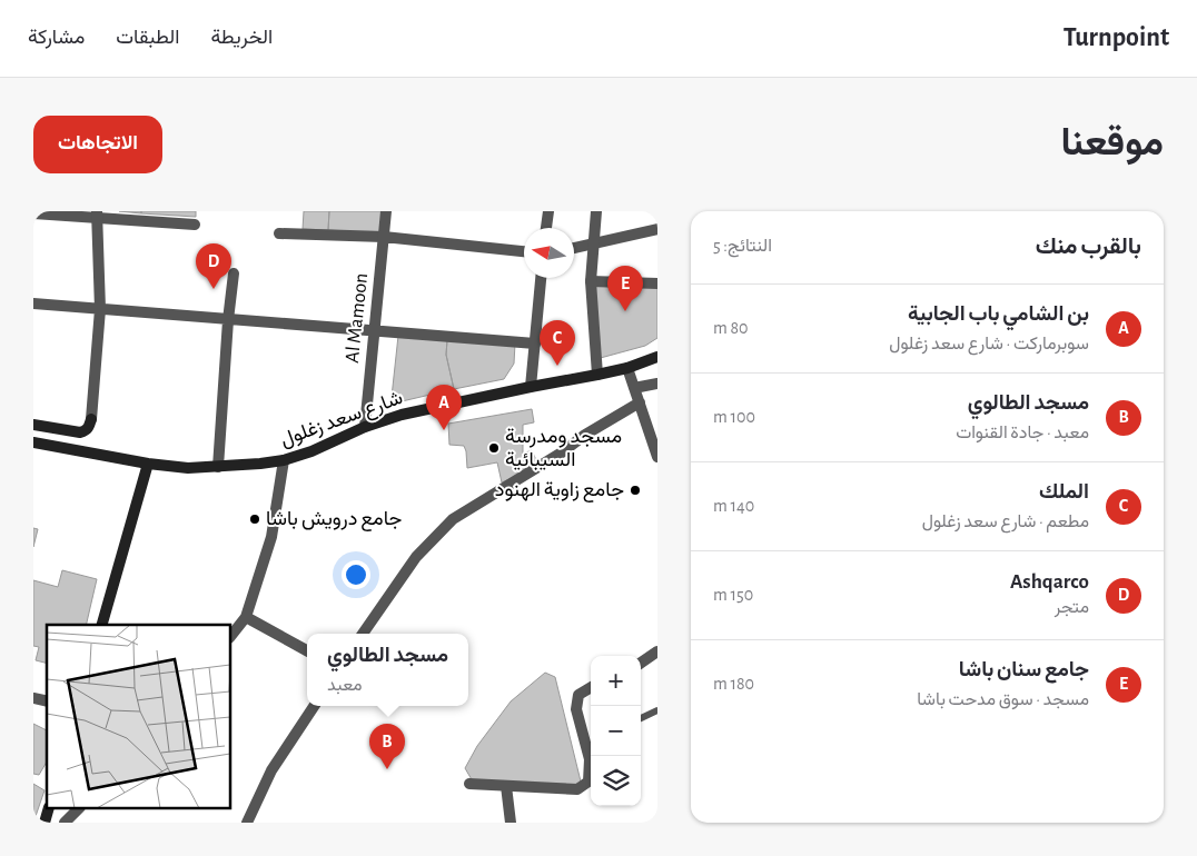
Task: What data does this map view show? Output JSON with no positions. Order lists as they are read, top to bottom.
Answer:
{
  "streets": {
    "main road": ["شارع سعد زغلول"],
    "street": ["Al Mamoon"]
  },
  "crossings": [
    ["Al Mamoon", "شارع سعد زغلول"]
  ],
  "places": ["مسجد ومدرسة السيبائية", "جامع زاوية الهنود", "جامع درويش باشا"],
  "north": "left",
  "page": {
    "header": "Turnpoint",
    "nav": ["الخريطة", "الطبقات", "مشاركة"],
    "title": "موقعنا",
    "buttons": "الاتجاهات",
    "heading": ["بالقرب منك", "النتائج: 5"],
    "pins": [
      "D",
      "E",
      "C",
      "A",
      "B"
    ],
    "list": [
      {
        "mark": "A",
        "name": "بن الشامي باب الجابية",
        "note": "سوبرماركت · شارع سعد زغلول",
        "value": "80 m"
      },
      {
        "mark": "B",
        "name": "مسجد الطالوي",
        "note": "معبد · جادة القنوات",
        "value": "100 m"
      },
      {
        "mark": "C",
        "name": "الملك",
        "note": "مطعم · شارع سعد زغلول",
        "value": "140 m"
      },
      {
        "mark": "D",
        "name": "Ashqarco",
        "note": "متجر",
        "value": "150 m"
      },
      {
        "mark": "E",
        "name": "جامع سنان باشا",
        "note": "مسجد · سوق مدحت باشا",
        "value": "180 m"
      }
    ],
    "popup": ["مسجد الطالوي", "معبد"],
    "map_buttons": ["+", "−"]
  }
}
